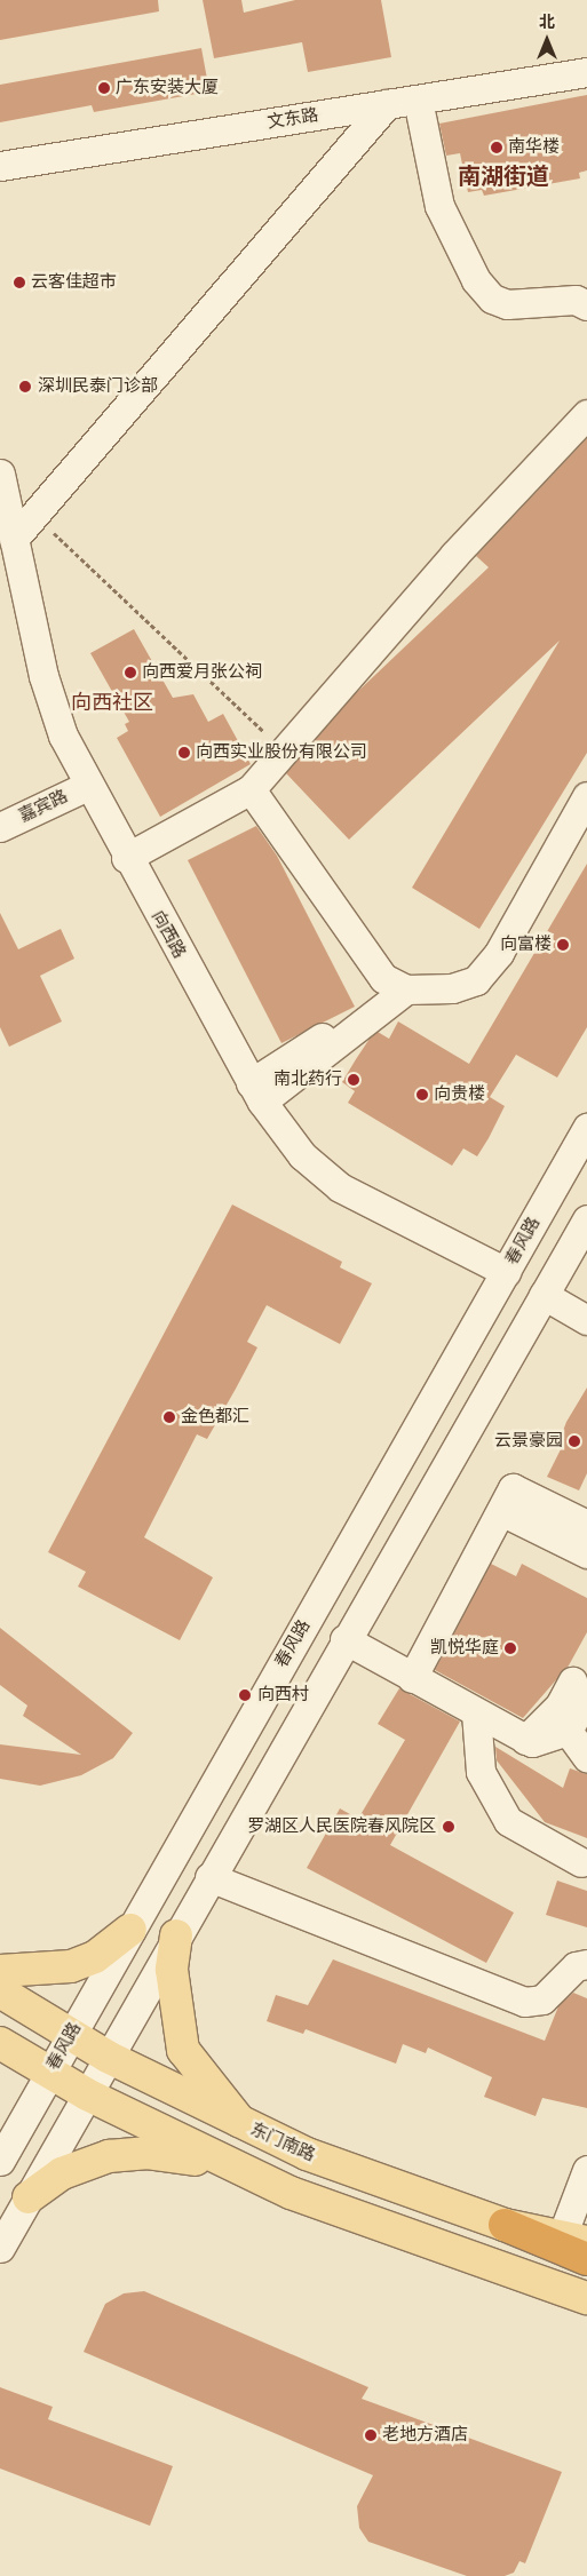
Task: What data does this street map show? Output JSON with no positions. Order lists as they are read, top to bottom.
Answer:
{
  "streets": {
    "main road": ["东门南路"],
    "street": [
      "文东路",
      "嘉宾路",
      "向西路",
      "春风路"
    ]
  },
  "crossings": [
    ["嘉宾路", "向西路"],
    ["向西路", "春风路"],
    ["春风路", "东门南路"]
  ],
  "districts": ["南湖街道", "向西社区"],
  "places": [
    "广东安装大厦",
    "南华楼",
    "云客佳超市",
    "深圳民泰门诊部",
    "向西爱月张公祠",
    "向西实业股份有限公司",
    "向富楼",
    "南北药行",
    "向贵楼",
    "金色都汇",
    "云景豪园",
    "凯悦华庭",
    "向西村",
    "罗湖区人民医院春风院区",
    "老地方酒店"
  ],
  "north": "top"
}
